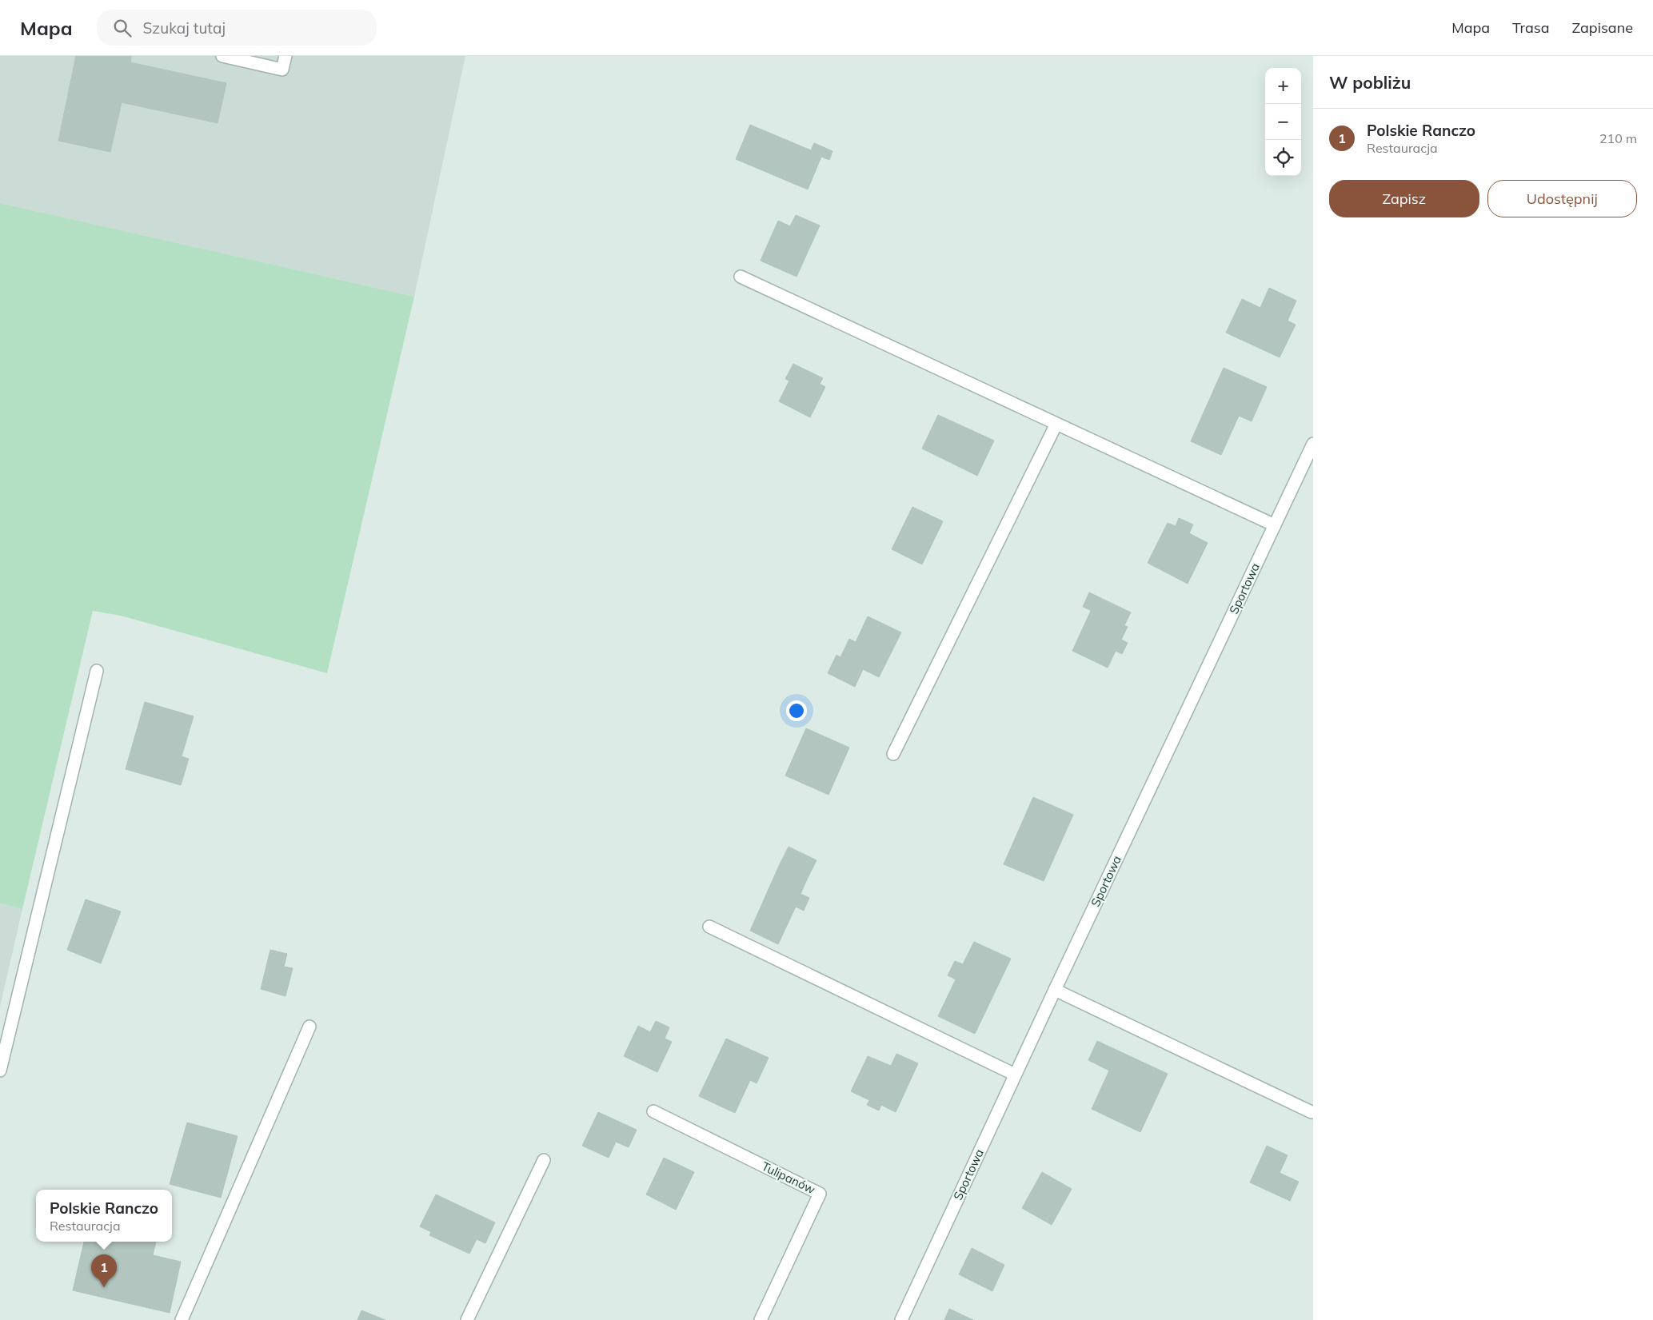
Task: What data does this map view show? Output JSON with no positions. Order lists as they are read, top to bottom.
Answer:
{
  "streets": {
    "street": ["Sportowa", "Tulipanów"]
  },
  "page": {
    "header": "Mapa",
    "search": "Szukaj tutaj",
    "nav": ["Mapa", "Trasa", "Zapisane"],
    "heading": "W pobliżu",
    "map_buttons": ["+", "−"],
    "list": [
      {
        "mark": "1",
        "name": "Polskie Ranczo",
        "note": "Restauracja",
        "value": "210 m"
      }
    ],
    "buttons": ["Zapisz", "Udostępnij"],
    "popup": ["Polskie Ranczo", "Restauracja"],
    "pins": "1"
  }
}
